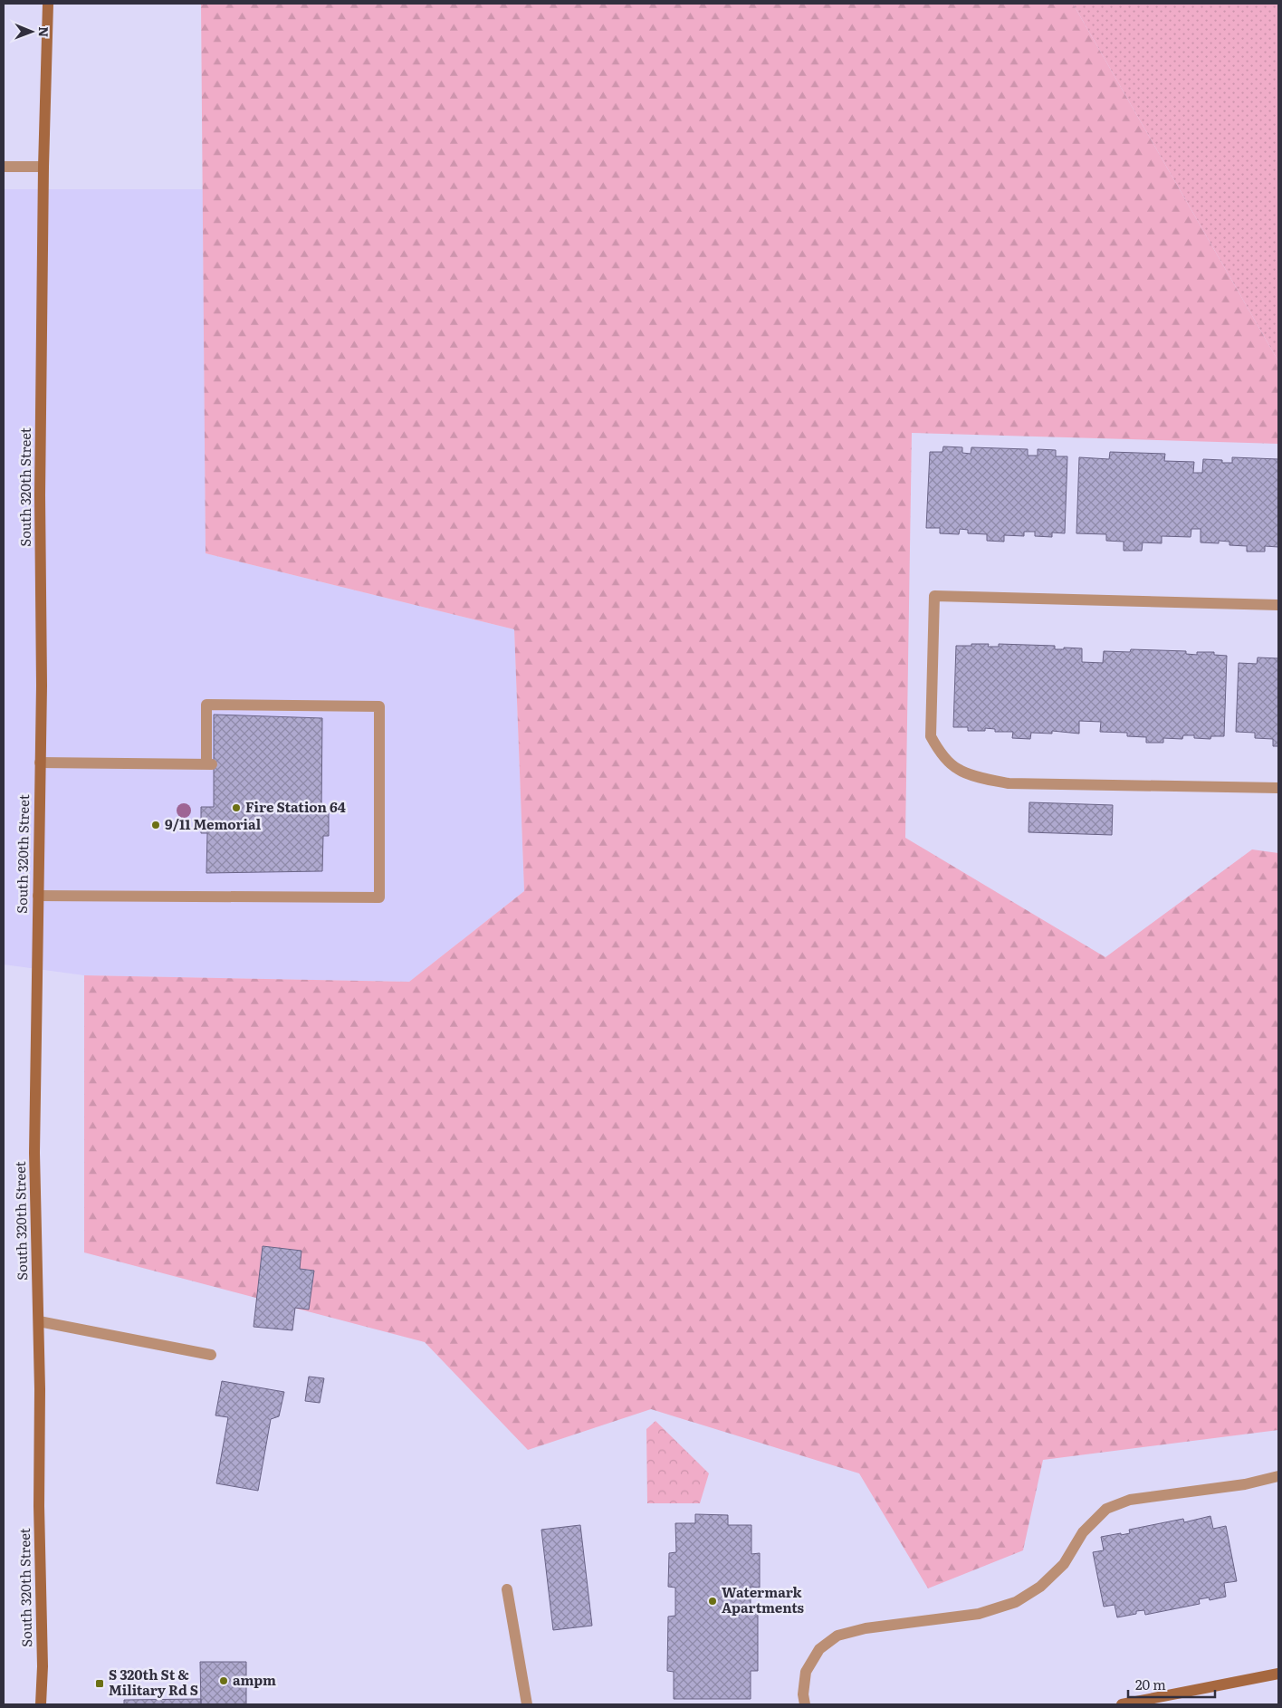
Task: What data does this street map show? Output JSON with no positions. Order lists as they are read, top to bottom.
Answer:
{
  "streets": {
    "main road": ["South 320th Street"]
  },
  "places": {
    "other": [
      "Fire Station 64",
      "9/11 Memorial",
      "Watermark Apartments",
      "ampm"
    ],
    "transit": ["S 320th St & Military Rd S"]
  },
  "scale_bar": "20 m",
  "north": "right"
}
